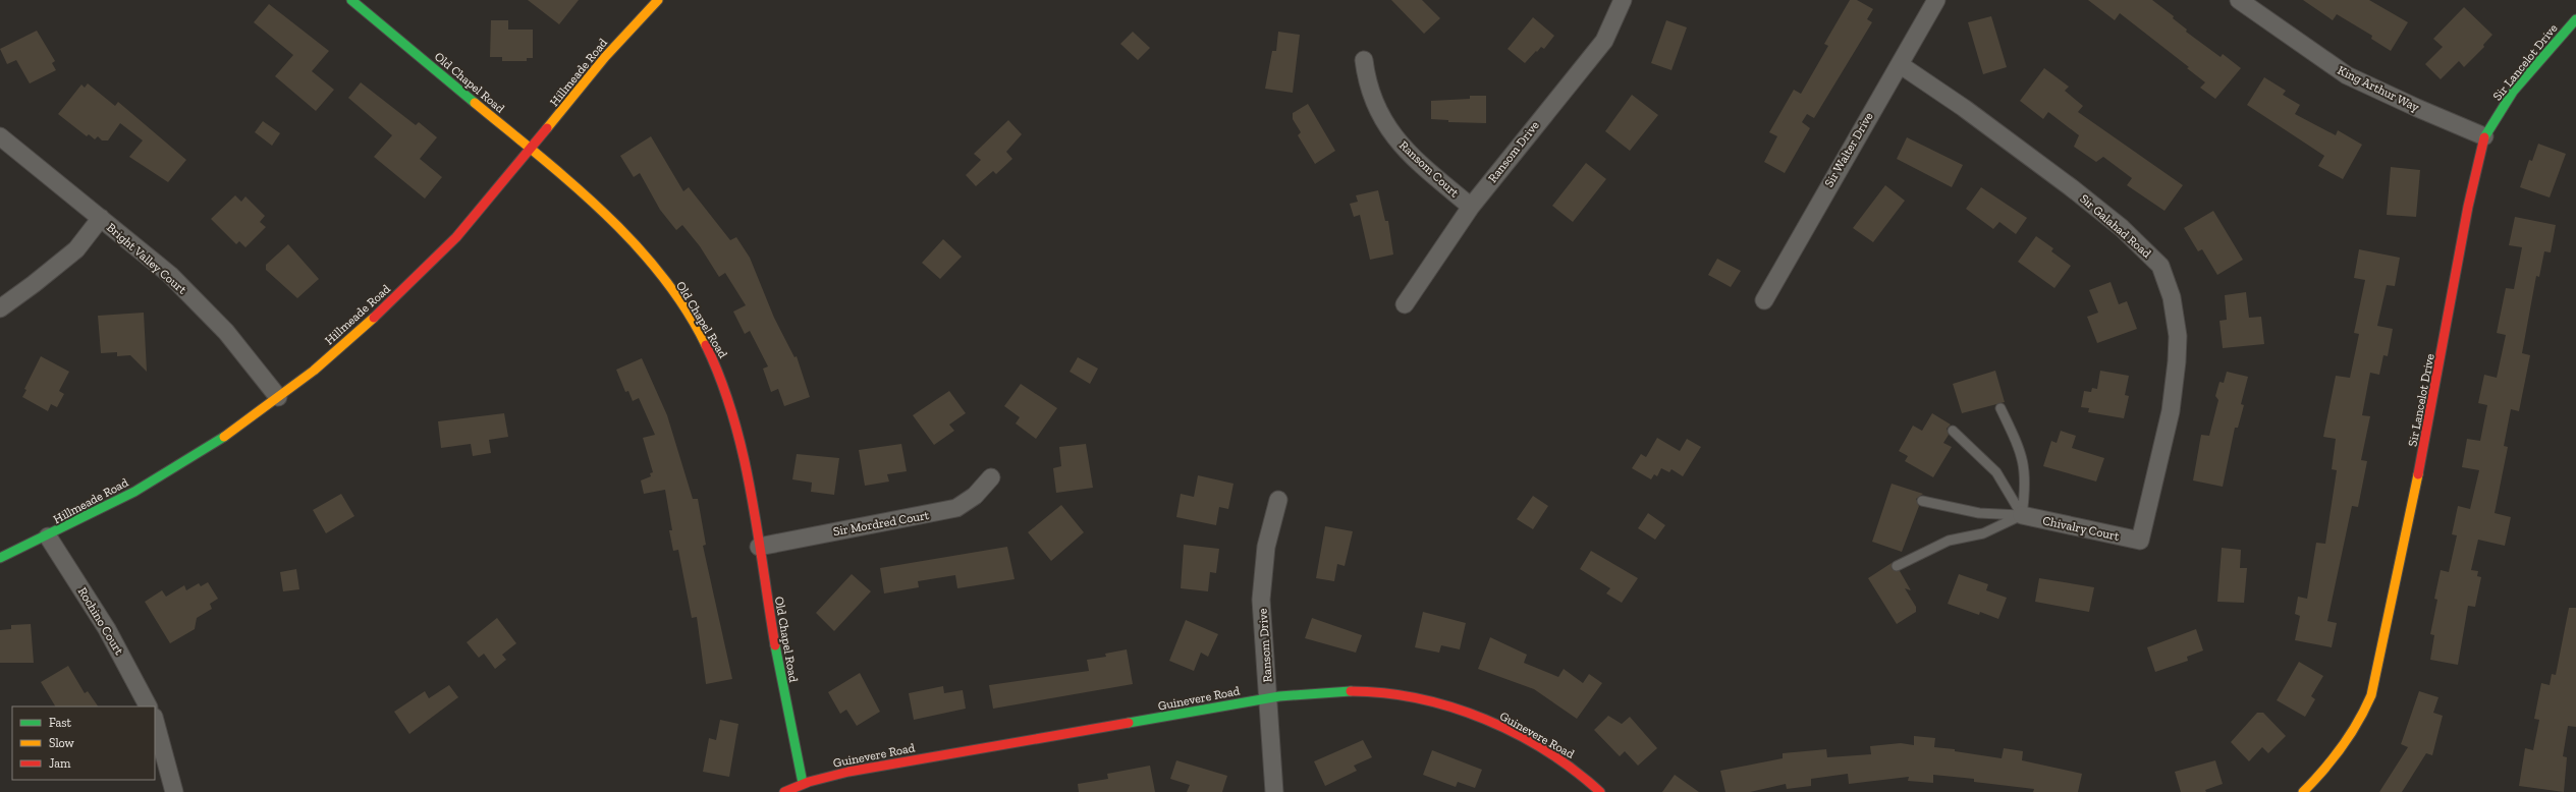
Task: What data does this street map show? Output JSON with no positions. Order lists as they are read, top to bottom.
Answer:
{
  "streets": {
    "street": [
      "Sir Lancelot Drive",
      "Hillmeade Road",
      "Old Chapel Road",
      "King Arthur Way",
      "Sir Walter Drive",
      "Ransom Drive",
      "Ransom Court",
      "Sir Galahad Road",
      "Bright Valley Court",
      "Sir Mordred Court",
      "Chivalry Court",
      "Rochino Court",
      "Guinevere Road"
    ]
  },
  "crossings": [
    ["Sir Lancelot Drive", "King Arthur Way"],
    ["Hillmeade Road", "Old Chapel Road"],
    ["Hillmeade Road", "Bright Valley Court"],
    ["Hillmeade Road", "Rochino Court"],
    ["Old Chapel Road", "Sir Mordred Court"],
    ["Old Chapel Road", "Guinevere Road"],
    ["Sir Walter Drive", "Sir Galahad Road"],
    ["Ransom Drive", "Ransom Court"],
    ["Ransom Drive", "Guinevere Road"],
    ["Sir Galahad Road", "Chivalry Court"]
  ],
  "legend": ["Fast", "Slow", "Jam"]
}
